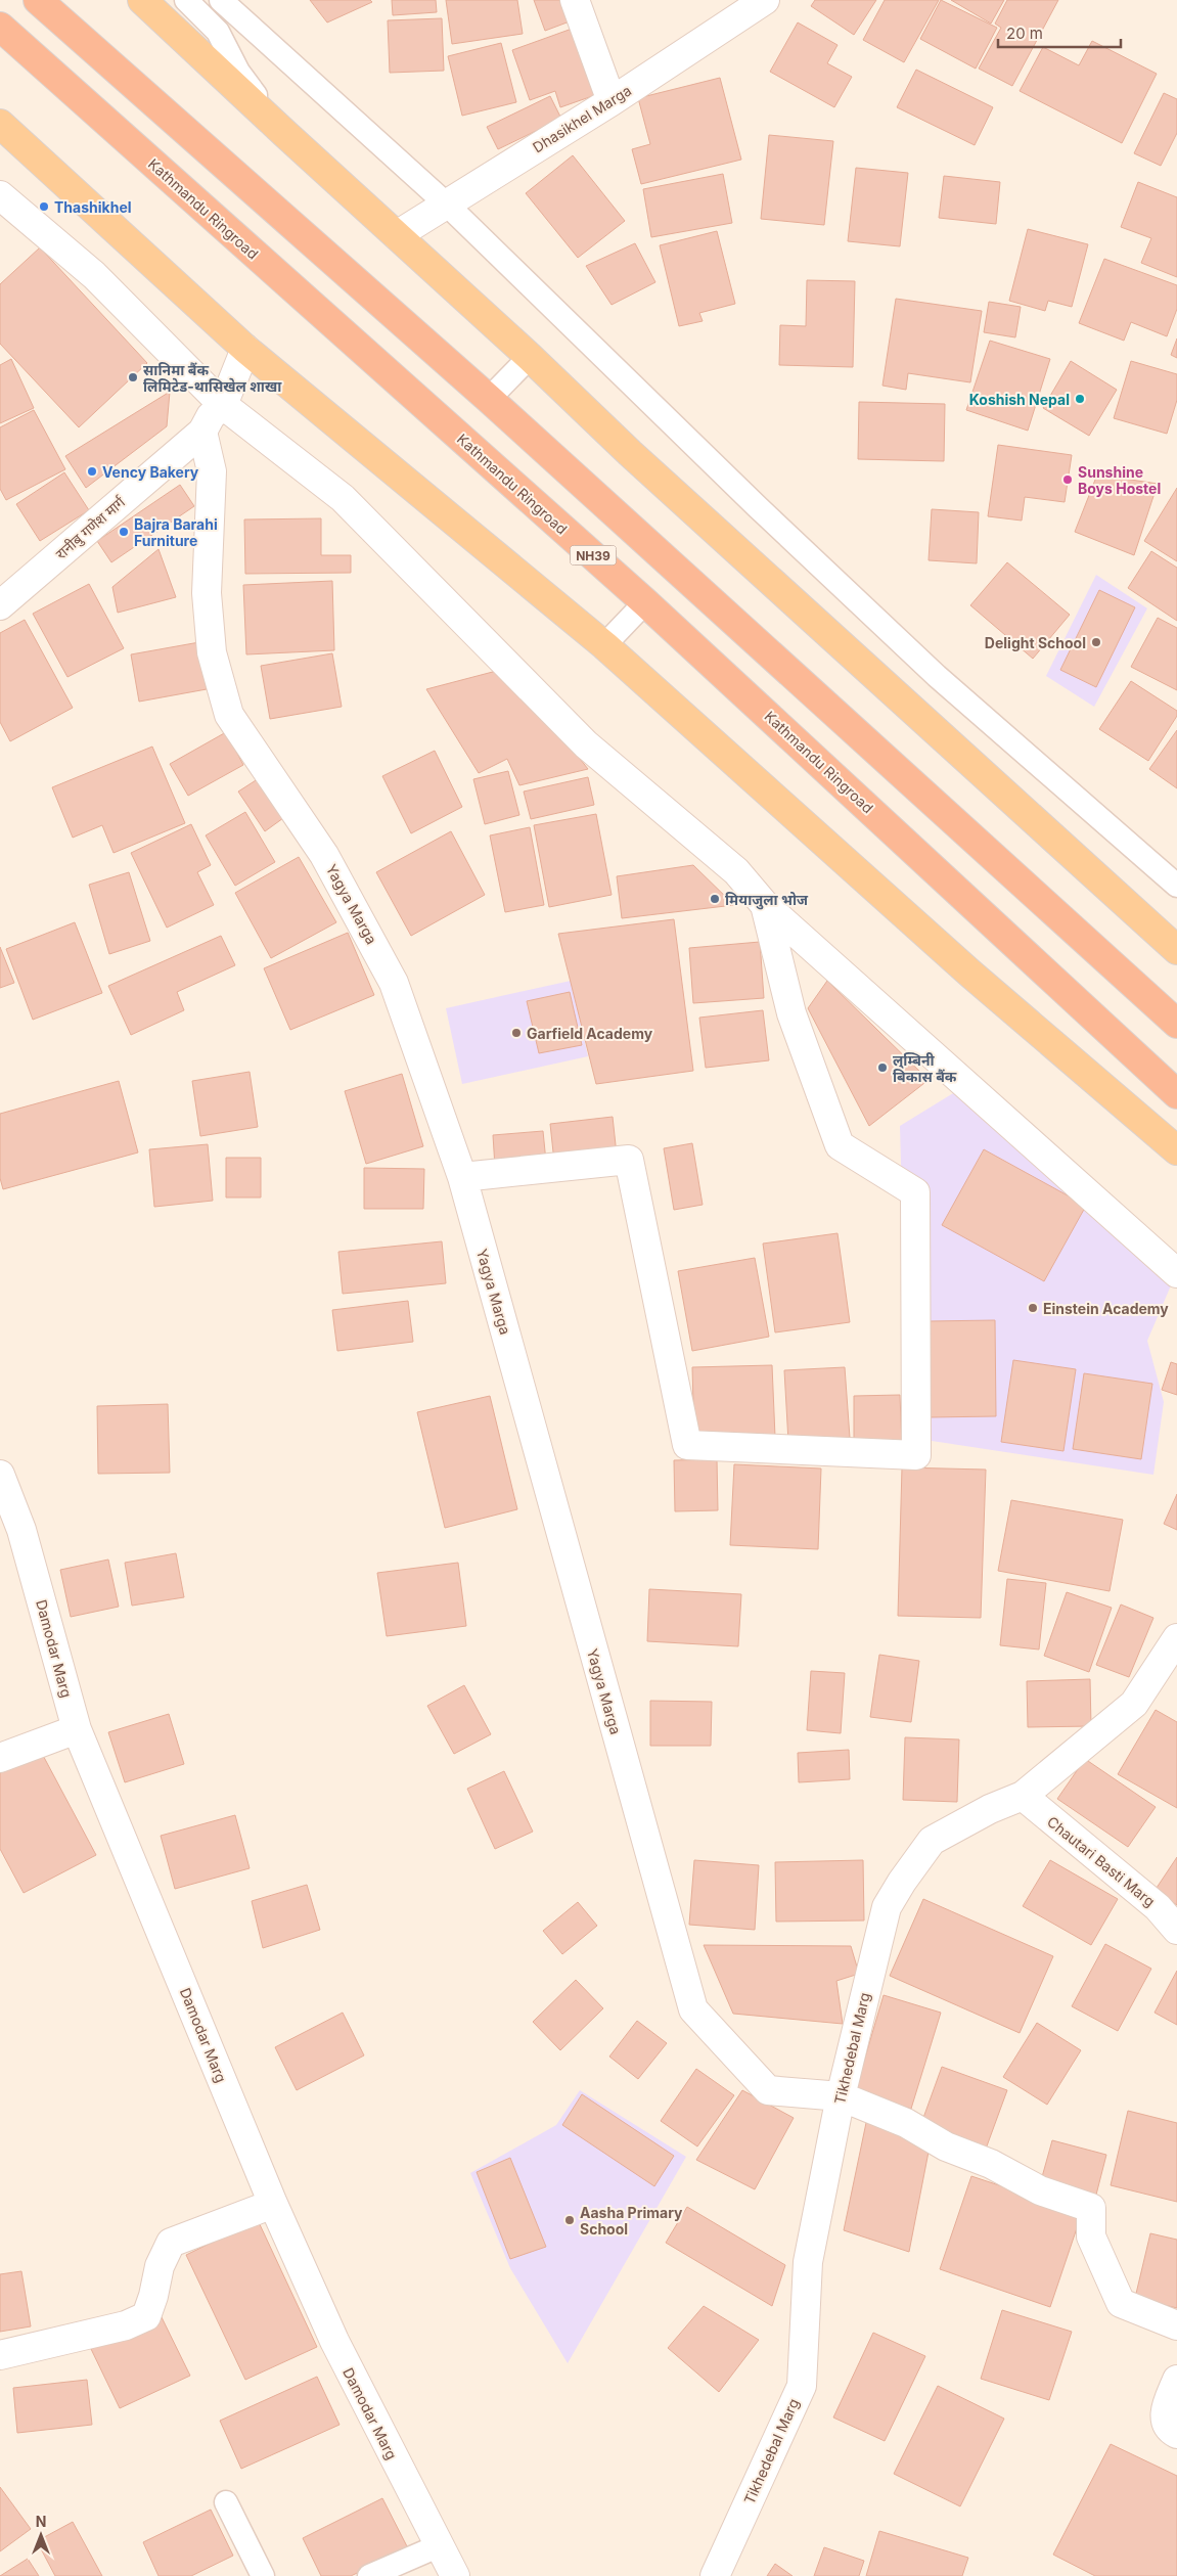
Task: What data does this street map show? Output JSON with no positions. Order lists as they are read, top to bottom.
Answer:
{
  "streets": {
    "highway": ["Kathmandu Ringroad", "NH39"],
    "street": [
      "Dhasikhel Marga",
      "रानीबु गणेश मार्ग",
      "Yagya Marga",
      "Damodar Marg",
      "Chautari Basti Marg",
      "Tikhedebal Marg"
    ]
  },
  "crossings": [
    ["रानीबु गणेश मार्ग", "Yagya Marga"],
    ["Yagya Marga", "Tikhedebal Marg"],
    ["Chautari Basti Marg", "Tikhedebal Marg"]
  ],
  "places": [
    "Thashikhel",
    "सानिमा बैंक लिमिटेड-थासिखेल शाखा",
    "Koshish Nepal",
    "Vency Bakery",
    "Sunshine Boys Hostel",
    "Bajra Barahi Furniture",
    "Delight School",
    "मियाजुला भोज",
    "Garfield Academy",
    "लुम्बिनी बिकास बैंक",
    "Einstein Academy",
    "Aasha Primary School"
  ],
  "scale_bar": "20 m",
  "north": "top"
}
